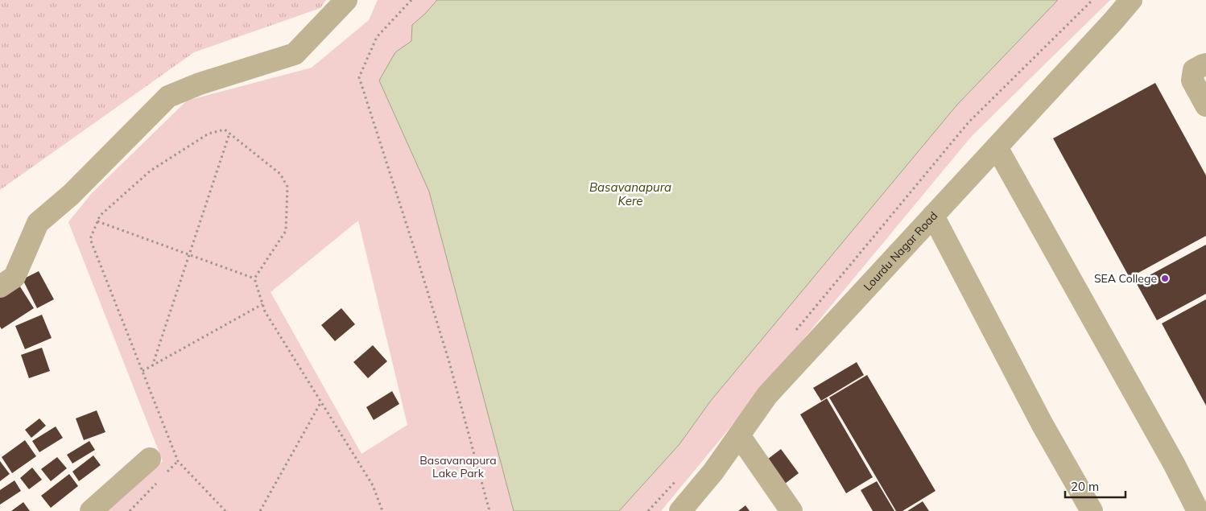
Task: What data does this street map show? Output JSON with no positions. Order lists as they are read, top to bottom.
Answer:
{
  "streets": {
    "street": ["Lourdu Nagar Road"]
  },
  "water": ["Basavanapura Kere"],
  "parks": ["Basavanapura Lake Park"],
  "places": ["SEA College"],
  "scale_bar": "20 m"
}
